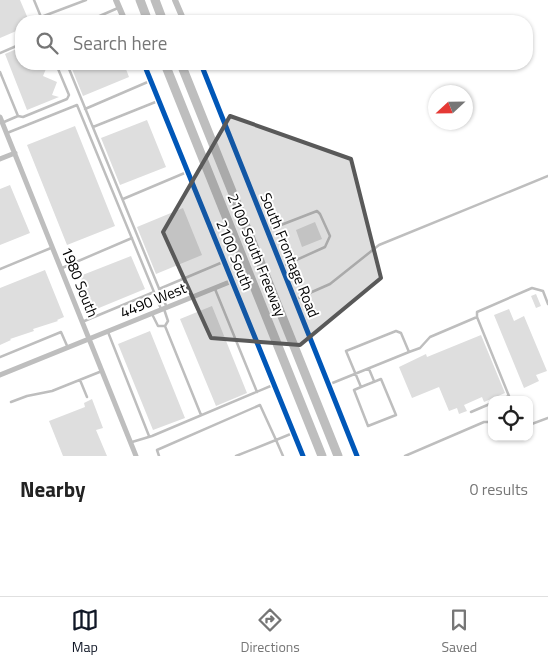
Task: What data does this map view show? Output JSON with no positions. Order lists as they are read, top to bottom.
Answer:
{
  "streets": {
    "highway": ["2100 South Freeway"],
    "street": [
      "2100 South",
      "South Frontage Road",
      "1980 South",
      "4490 West"
    ]
  },
  "crossings": [
    ["2100 South", "4490 West"],
    ["1980 South", "4490 West"]
  ],
  "north": "left",
  "page": {
    "search": "Search here",
    "heading": ["Nearby", "0 results"],
    "nav": ["Map", "Directions", "Saved"]
  }
}
